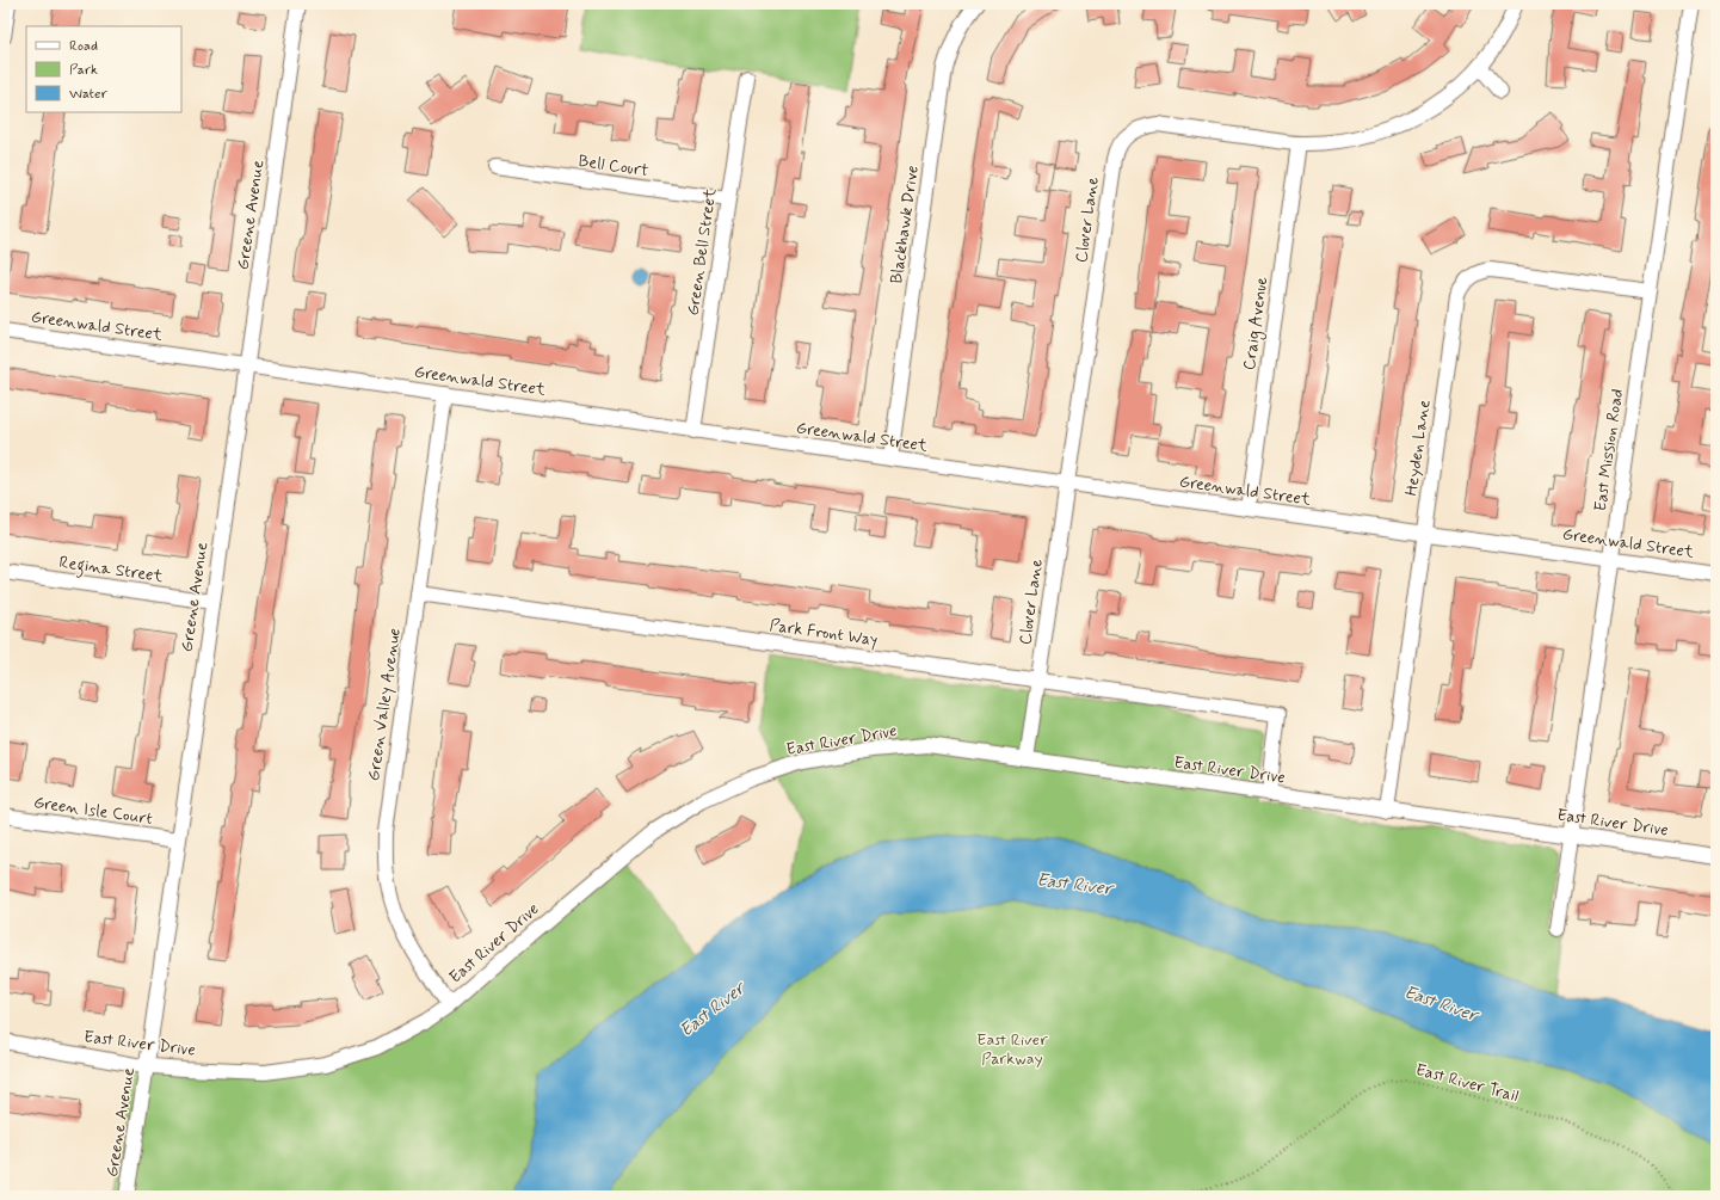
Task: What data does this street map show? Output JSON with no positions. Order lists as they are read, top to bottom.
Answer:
{
  "streets": {
    "street": [
      "Bell Court",
      "Greene Avenue",
      "Clover Lane",
      "Blackhawk Drive",
      "Green Bell Street",
      "Craig Avenue",
      "Greenwald Street",
      "Heyden Lane",
      "East Mission Road",
      "Regina Street",
      "Park Front Way",
      "Green Valley Avenue",
      "East River Drive",
      "Green Isle Court"
    ],
    "path": ["East River Trail"]
  },
  "crossings": [
    ["Bell Court", "Green Bell Street"],
    ["Greene Avenue", "Greenwald Street"],
    ["Greene Avenue", "Regina Street"],
    ["Greene Avenue", "East River Drive"],
    ["Greene Avenue", "Green Isle Court"],
    ["Clover Lane", "Craig Avenue"],
    ["Clover Lane", "Greenwald Street"],
    ["Clover Lane", "Park Front Way"],
    ["Clover Lane", "East River Drive"],
    ["Blackhawk Drive", "Greenwald Street"],
    ["Green Bell Street", "Greenwald Street"],
    ["Craig Avenue", "Greenwald Street"],
    ["Greenwald Street", "Heyden Lane"],
    ["Greenwald Street", "East Mission Road"],
    ["Greenwald Street", "Green Valley Avenue"],
    ["Heyden Lane", "East Mission Road"],
    ["Heyden Lane", "East River Drive"],
    ["East Mission Road", "East River Drive"],
    ["Park Front Way", "Green Valley Avenue"],
    ["Park Front Way", "East River Drive"],
    ["Green Valley Avenue", "East River Drive"]
  ],
  "water": ["East River"],
  "parks": ["East River Parkway"],
  "legend": ["Road", "Park", "Water"]
}
